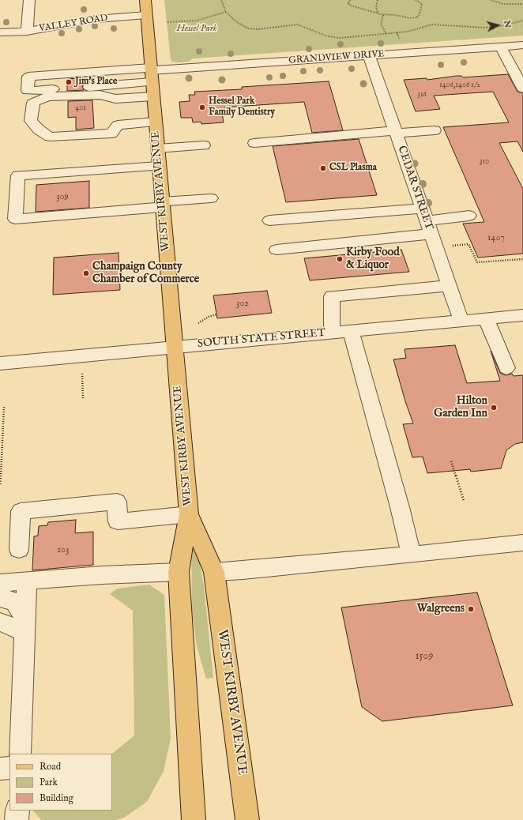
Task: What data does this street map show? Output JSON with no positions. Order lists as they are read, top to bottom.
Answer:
{
  "streets": {
    "main road": ["WEST KIRBY AVENUE"],
    "street": [
      "VALLEY ROAD",
      "GRANDVIEW DRIVE",
      "CEDAR STREET",
      "SOUTH STATE STREET"
    ]
  },
  "crossings": [
    ["VALLEY ROAD", "WEST KIRBY AVENUE"],
    ["GRANDVIEW DRIVE", "CEDAR STREET"],
    ["GRANDVIEW DRIVE", "WEST KIRBY AVENUE"],
    ["CEDAR STREET", "SOUTH STATE STREET"],
    ["WEST KIRBY AVENUE", "SOUTH STATE STREET"]
  ],
  "parks": ["Hessel Park"],
  "places": [
    "Jim's Place",
    "Hessel Park Family Dentistry",
    "CSL Plasma",
    "Kirby Food & Liquor",
    "Champaign County Chamber of Commerce",
    "Hilton Garden Inn",
    "Walgreens"
  ],
  "house_numbers": [
    "1406,1406 1/2",
    "316",
    "401",
    "310",
    "309",
    "1407",
    "302",
    "103",
    "1509"
  ],
  "legend": ["Road", "Park", "Building"],
  "north": "right"
}
